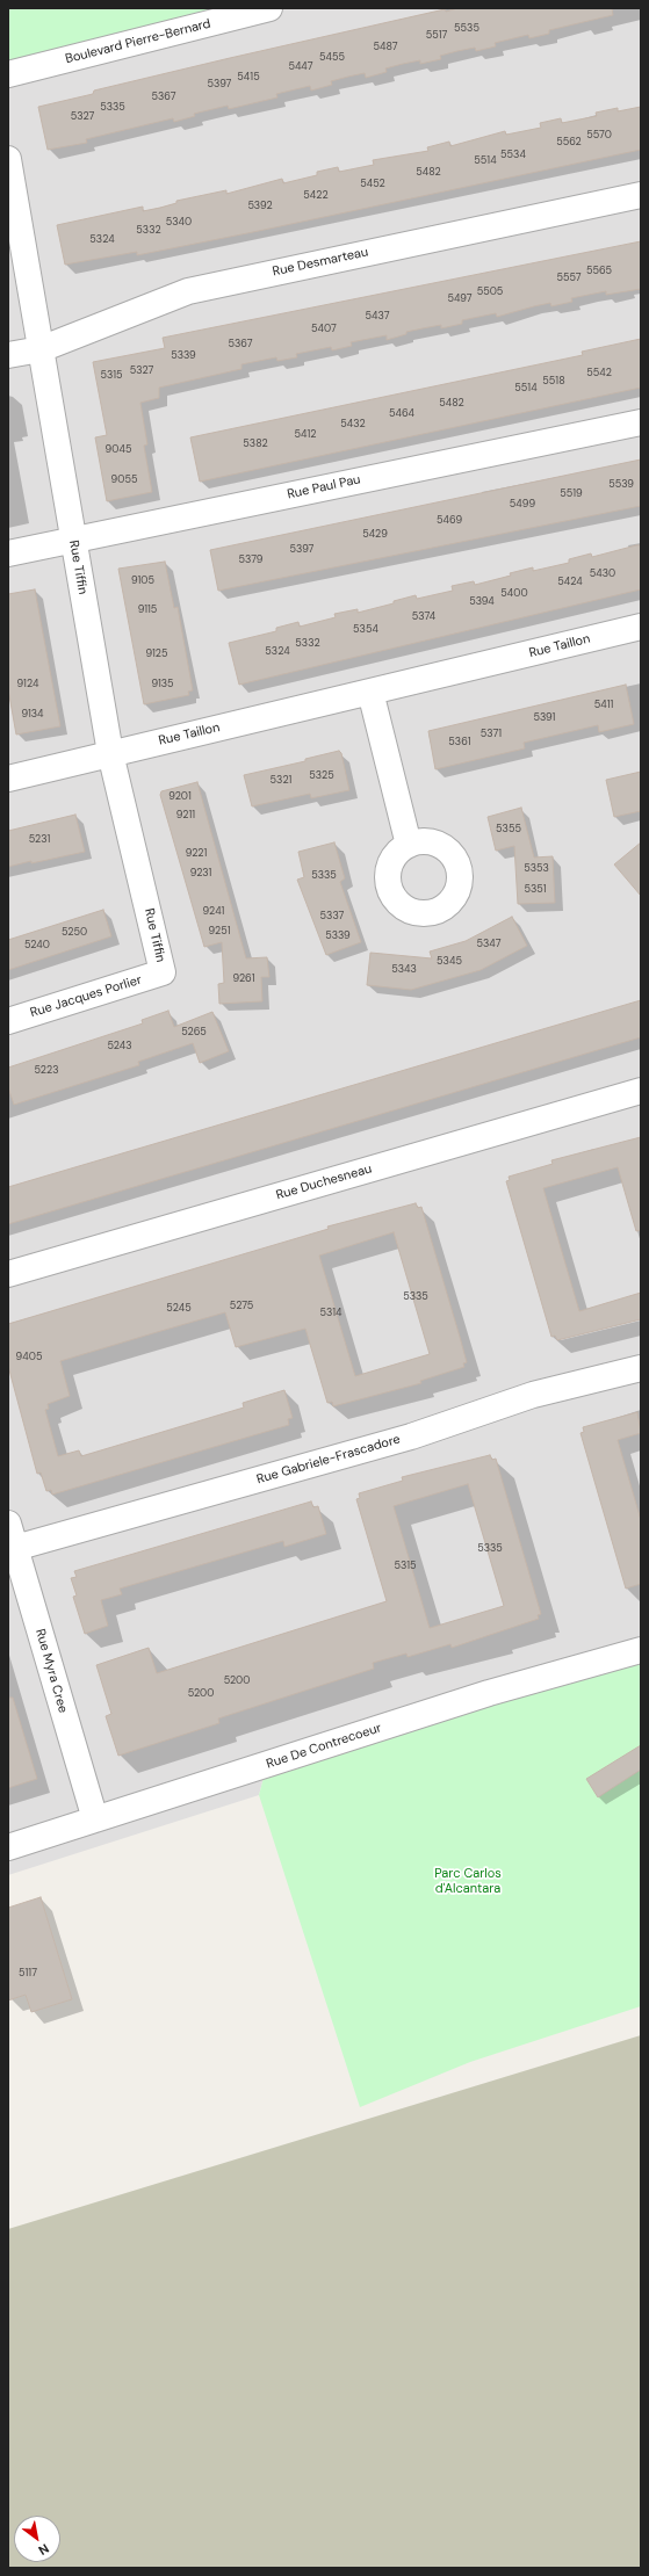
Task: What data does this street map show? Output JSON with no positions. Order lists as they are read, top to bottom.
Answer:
{
  "streets": {
    "street": [
      "Boulevard Pierre-Bernard",
      "Rue Desmarteau",
      "Rue Paul Pau",
      "Rue Tiffin",
      "Rue Taillon",
      "Rue Jacques Porlier",
      "Rue Duchesneau",
      "Rue Gabriele-Frascadore",
      "Rue Myra Cree",
      "Rue De Contrecoeur"
    ]
  },
  "crossings": [
    ["Rue Desmarteau", "Rue Tiffin"],
    ["Rue Paul Pau", "Rue Tiffin"],
    ["Rue Tiffin", "Rue Taillon"],
    ["Rue Tiffin", "Rue Jacques Porlier"],
    ["Rue Gabriele-Frascadore", "Rue Myra Cree"],
    ["Rue Myra Cree", "Rue De Contrecoeur"]
  ],
  "parks": ["Parc Carlos d'Alcantara"],
  "house_numbers": [
    "5535",
    "5517",
    "5487",
    "5455",
    "5447",
    "5415",
    "5397",
    "5367",
    "5335",
    "5327",
    "5570",
    "5562",
    "5534",
    "5514",
    "5482",
    "5452",
    "5422",
    "5392",
    "5340",
    "5332",
    "5324",
    "5565",
    "5557",
    "5505",
    "5497",
    "5437",
    "5407",
    "5367",
    "5339",
    "5327",
    "5542",
    "5315",
    "5518",
    "5514",
    "5482",
    "5464",
    "5432",
    "5412",
    "5382",
    "9045",
    "9055",
    "5539",
    "5519",
    "5499",
    "5469",
    "5429",
    "5397",
    "5379",
    "5430",
    "9105",
    "5424",
    "5400",
    "5394",
    "9115",
    "5374",
    "5354",
    "5332",
    "5324",
    "9125",
    "9124",
    "9135",
    "5411",
    "9134",
    "5391",
    "5371",
    "5361",
    "5325",
    "5321",
    "9201",
    "9211",
    "5355",
    "5231",
    "9221",
    "5353",
    "9231",
    "5335",
    "5351",
    "9241",
    "5337",
    "9251",
    "5250",
    "5339",
    "5347",
    "5240",
    "5345",
    "5343",
    "9261",
    "5265",
    "5243",
    "5223",
    "5335",
    "5275",
    "5245",
    "5314",
    "9405",
    "5335",
    "5315",
    "5200",
    "5200",
    "5117"
  ],
  "north": "bottom right"
}
